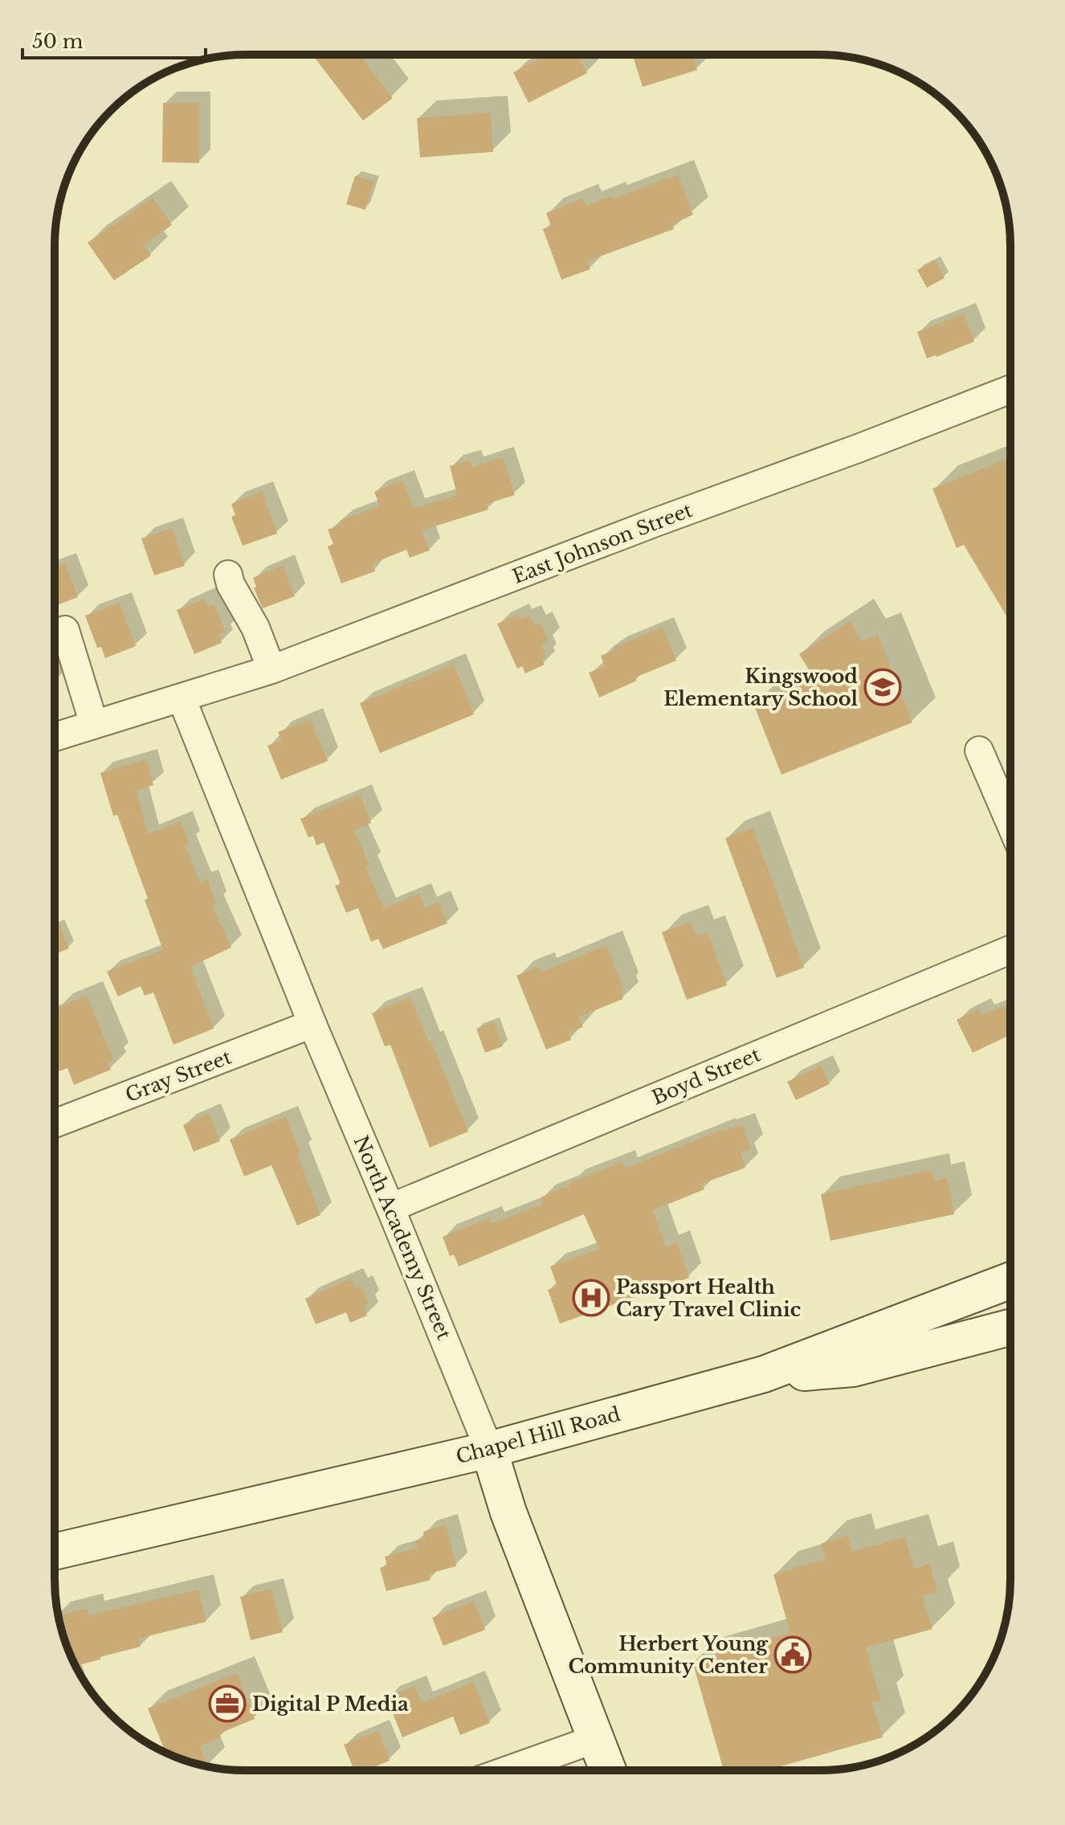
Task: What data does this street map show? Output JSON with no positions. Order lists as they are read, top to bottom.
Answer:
{
  "streets": {
    "main road": ["North Academy Street", "Chapel Hill Road"],
    "street": ["East Johnson Street", "Gray Street", "Boyd Street"]
  },
  "crossings": [
    ["East Johnson Street", "North Academy Street"],
    ["Gray Street", "North Academy Street"],
    ["Boyd Street", "North Academy Street"],
    ["North Academy Street", "Chapel Hill Road"]
  ],
  "places": {
    "school or university": ["Kingswood Elementary School"],
    "hospital": ["Passport Health Cary Travel Clinic"],
    "public building": ["Herbert Young Community Center"],
    "office": ["Digital P Media"]
  },
  "scale_bar": "50 m"
}
